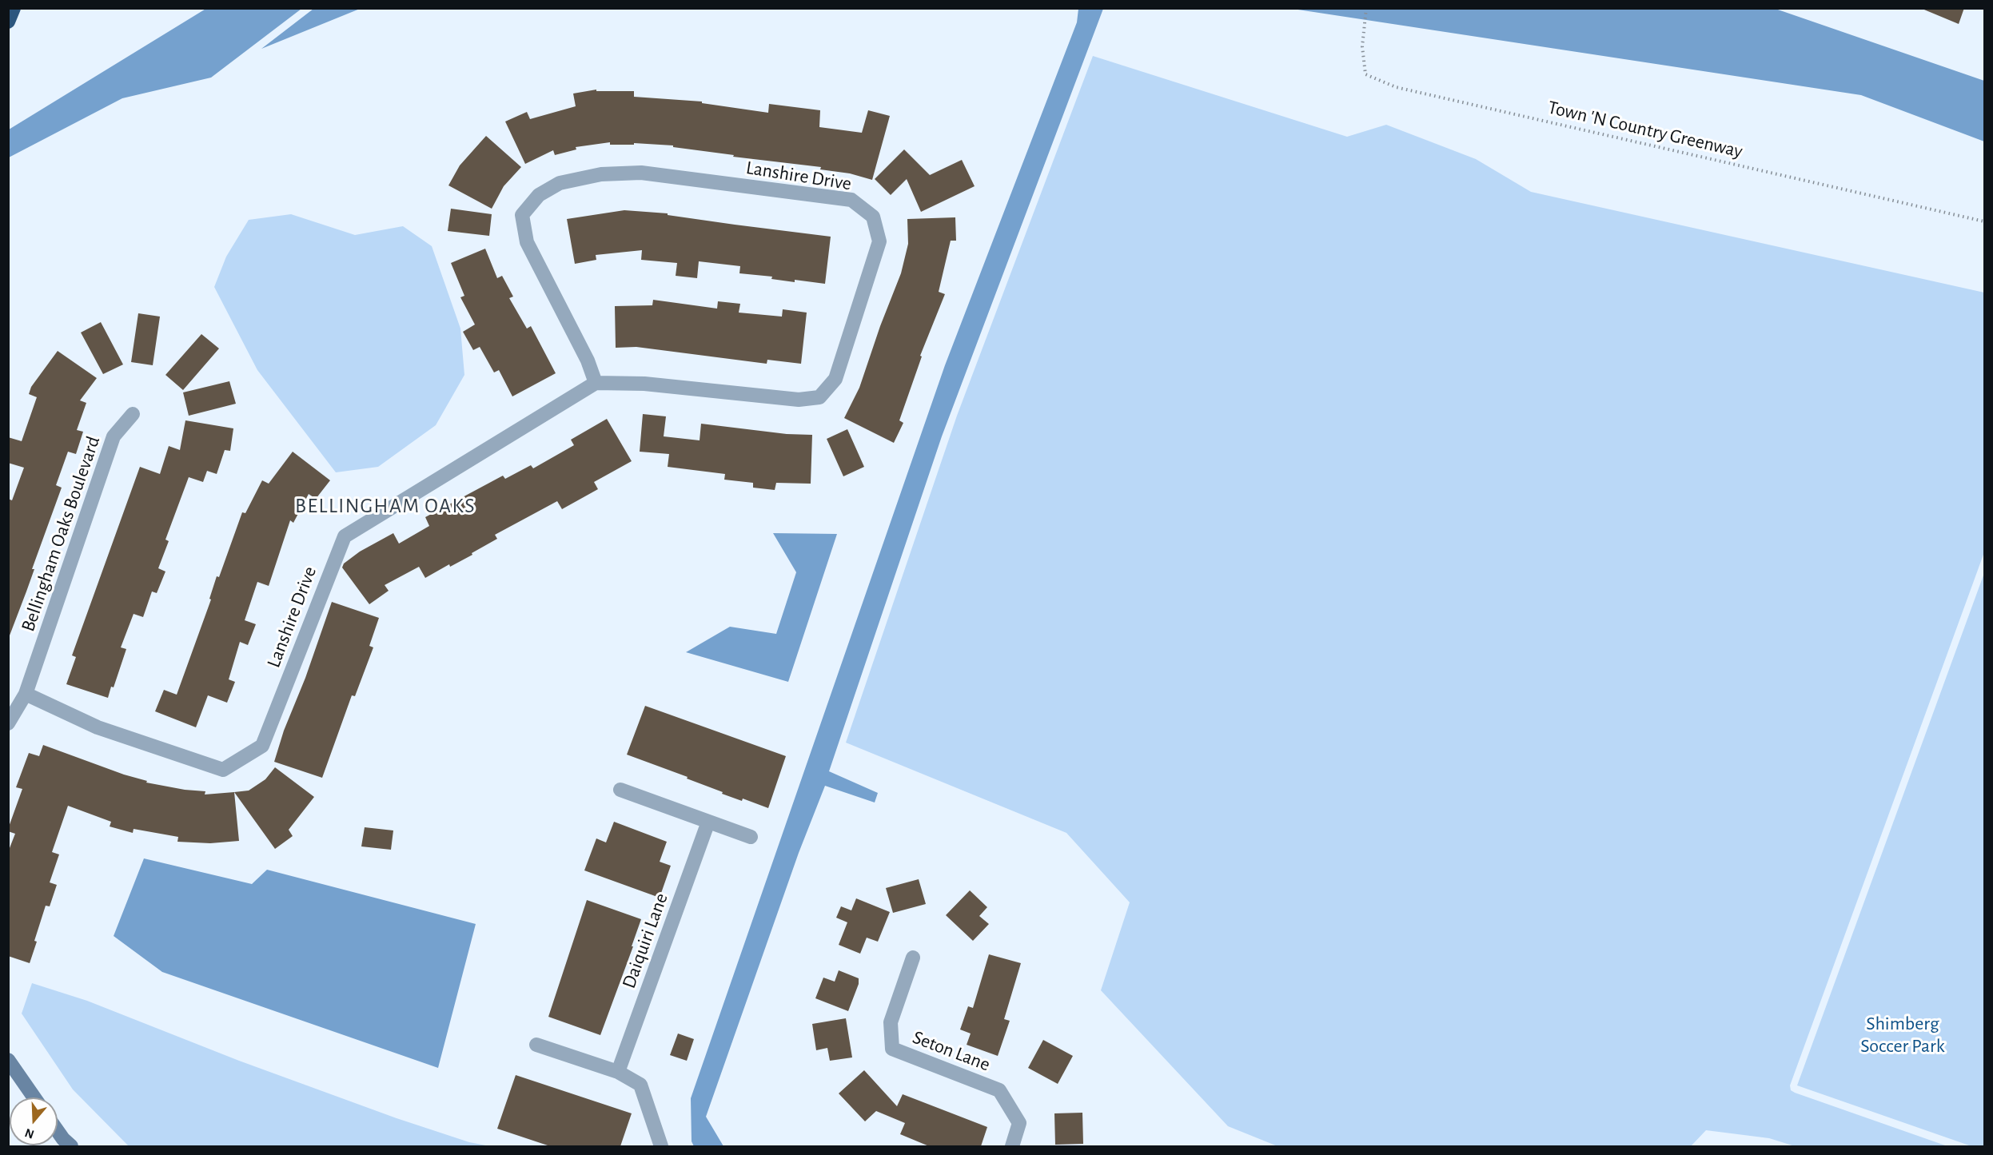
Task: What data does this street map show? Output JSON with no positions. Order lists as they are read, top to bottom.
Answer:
{
  "streets": {
    "street": [
      "Lanshire Drive",
      "Bellingham Oaks Boulevard",
      "Daiquiri Lane",
      "Seton Lane"
    ],
    "path": ["Town 'N Country Greenway"]
  },
  "crossings": [
    ["Lanshire Drive", "Bellingham Oaks Boulevard"]
  ],
  "districts": ["BELLINGHAM OAKS"],
  "parks": ["Shimberg Soccer Park"],
  "north": "bottom"
}
